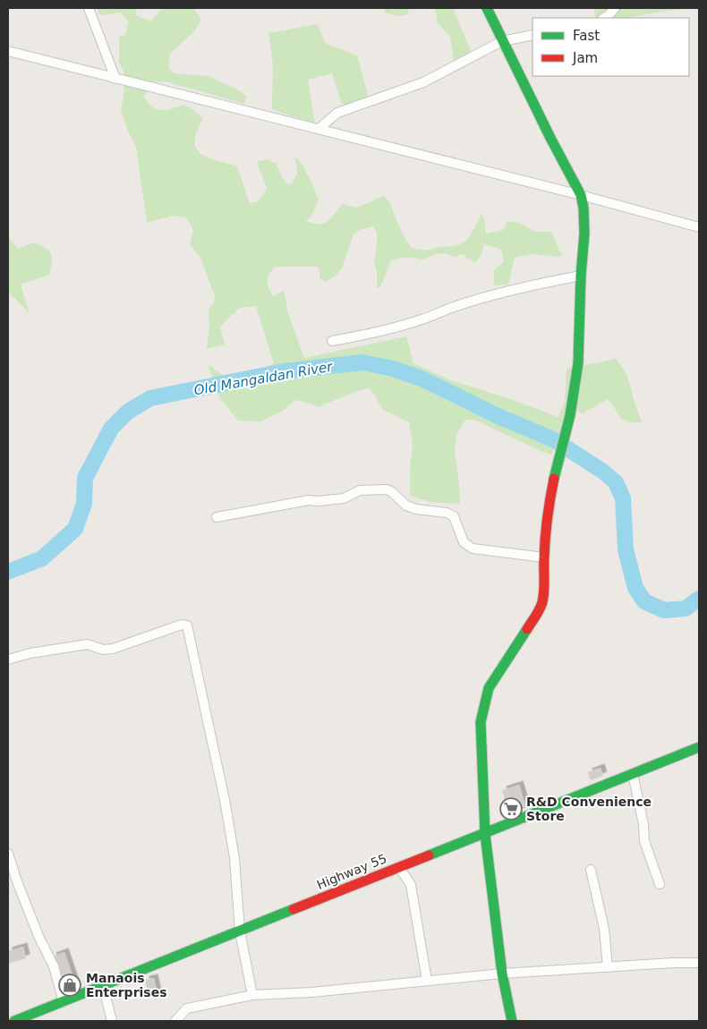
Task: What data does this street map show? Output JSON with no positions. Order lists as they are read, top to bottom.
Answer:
{
  "streets": {
    "main road": ["Highway 55"]
  },
  "water": ["Old Mangaldan River"],
  "places": {
    "supermarket": ["R&D Convenience Store"],
    "shop": ["Manaois Enterprises"]
  },
  "legend": ["Fast", "Jam"]
}
